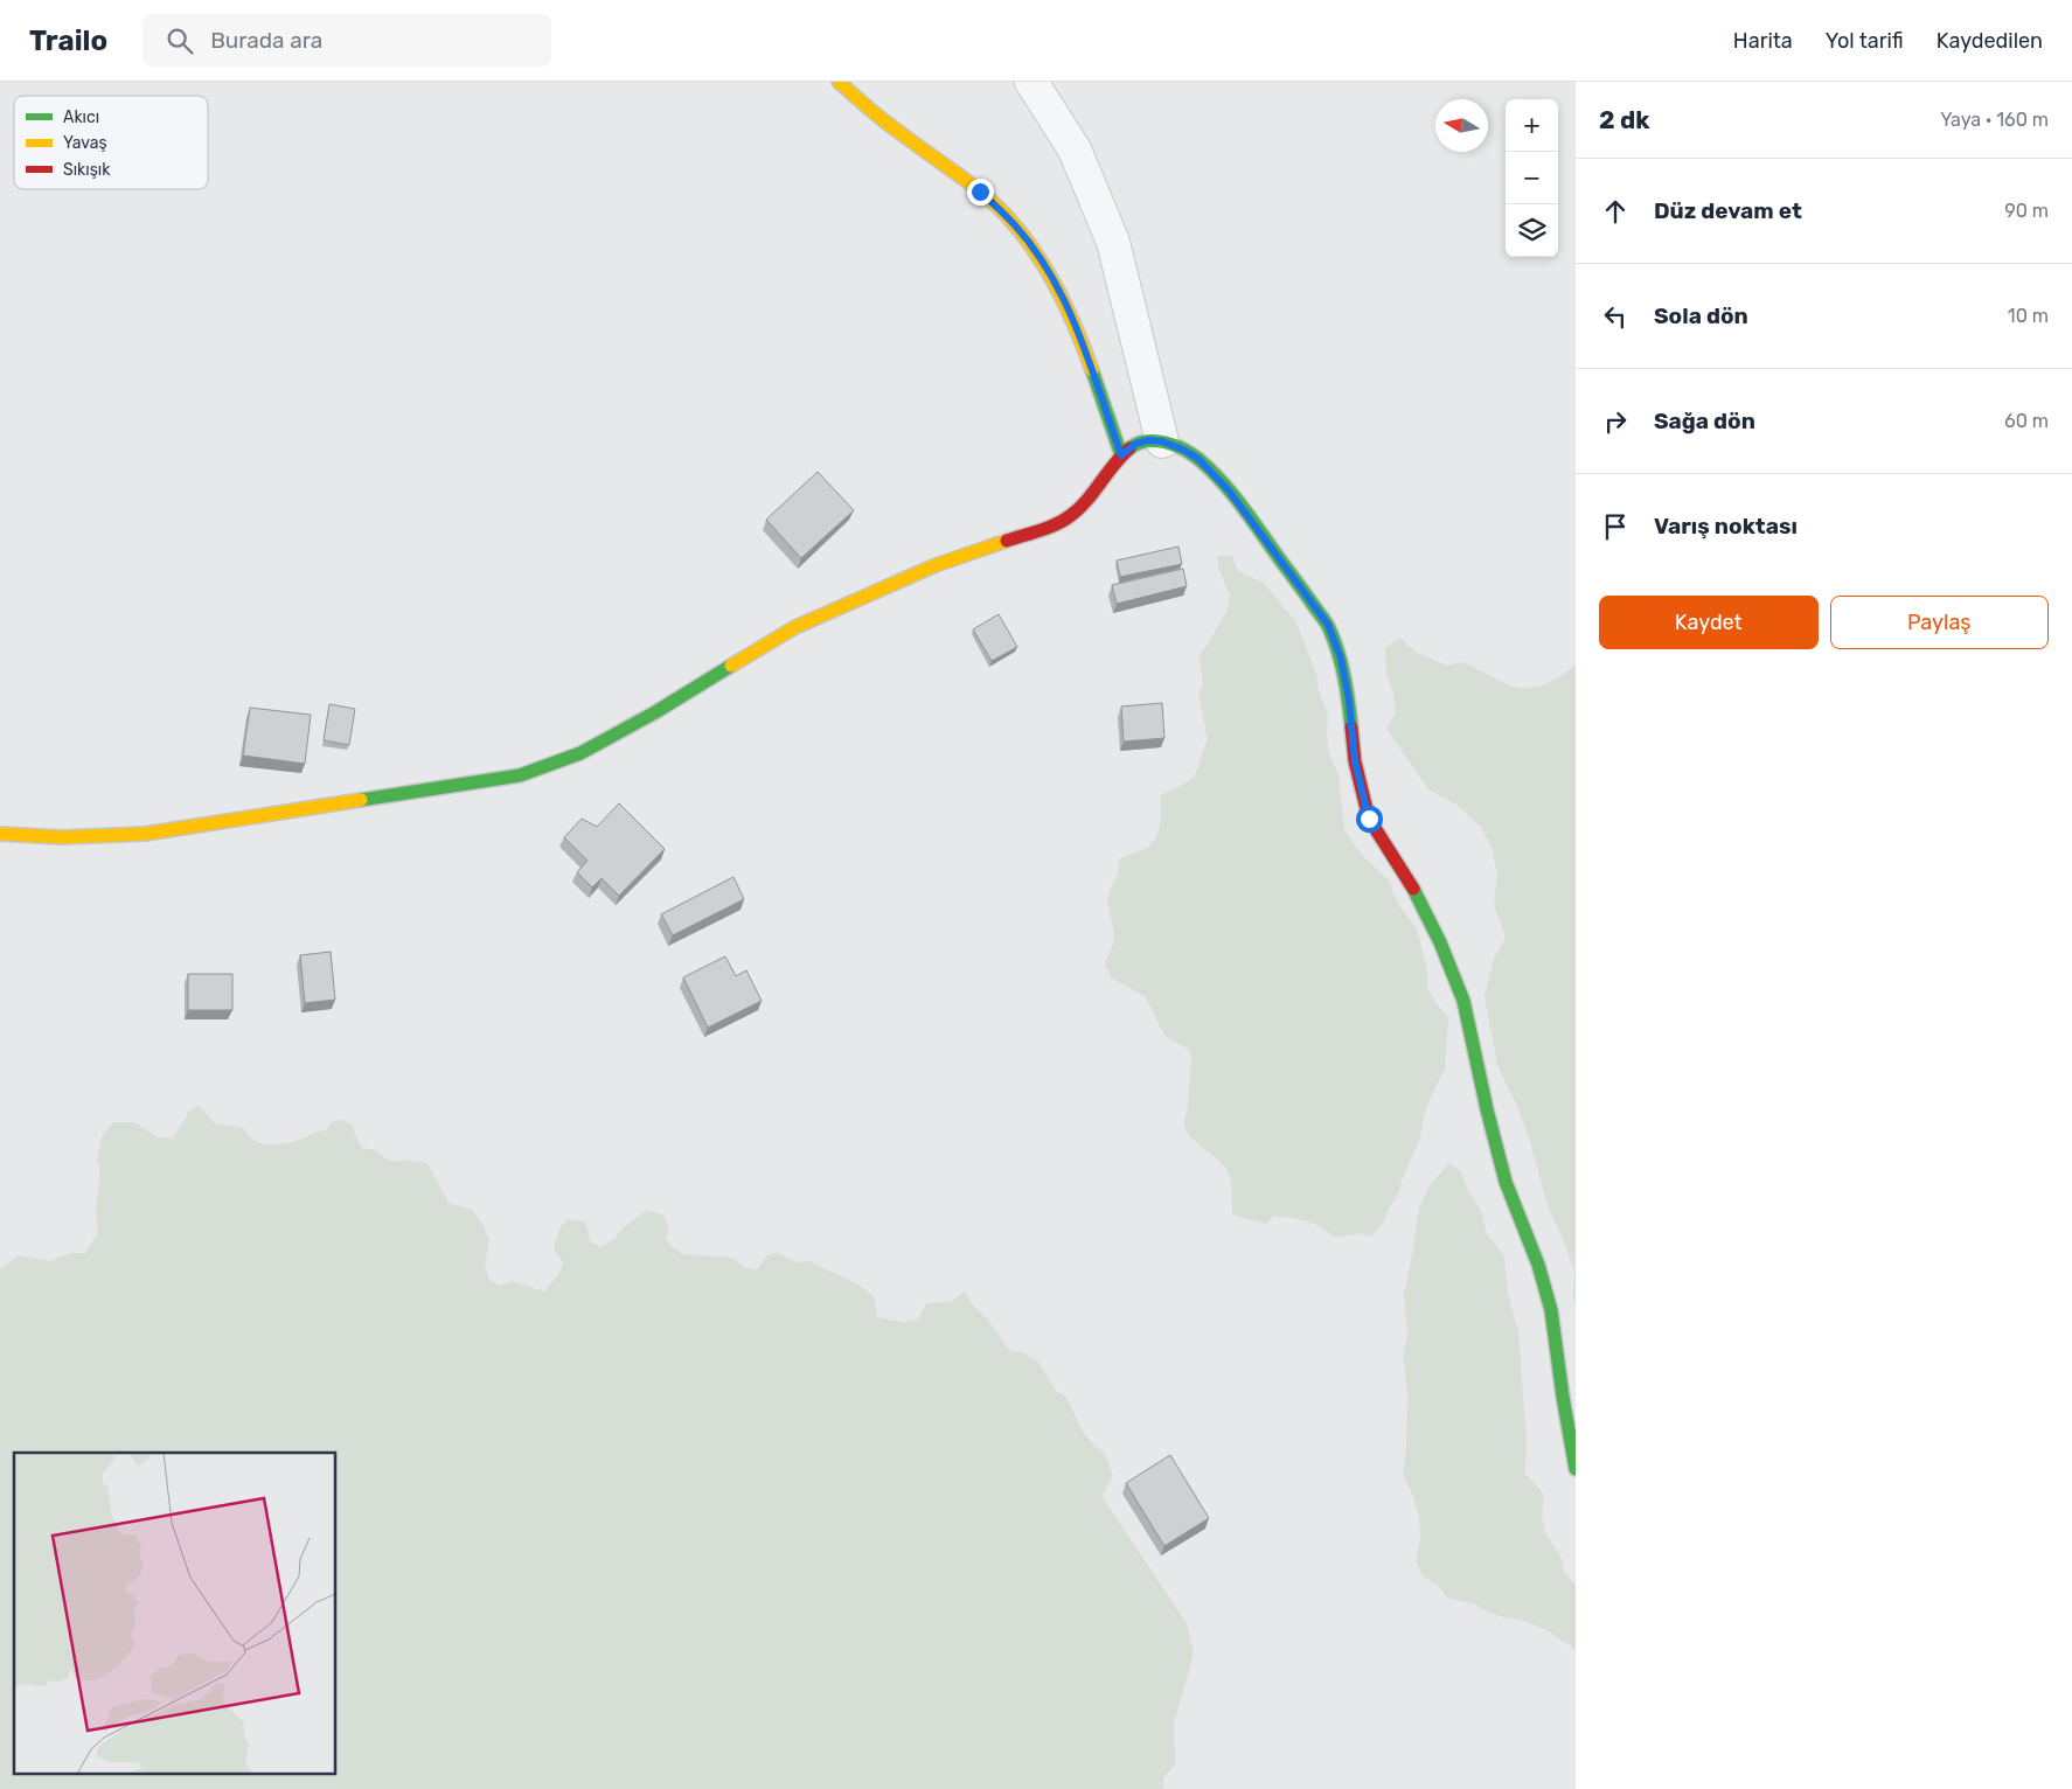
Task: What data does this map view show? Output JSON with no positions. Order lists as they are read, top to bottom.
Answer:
{
  "legend": ["Akıcı", "Yavaş", "Sıkışık"],
  "north": "left",
  "page": {
    "header": "Trailo",
    "search": "Burada ara",
    "nav": ["Harita", "Yol tarifi", "Kaydedilen"],
    "heading": ["2 dk", "Yaya · 160 m"],
    "map_buttons": ["+", "−"],
    "list": [
      ["Düz devam et", "90 m"],
      ["Sola dön", "10 m"],
      ["Sağa dön", "60 m"],
      "Varış noktası"
    ],
    "buttons": ["Kaydet", "Paylaş"]
  }
}
